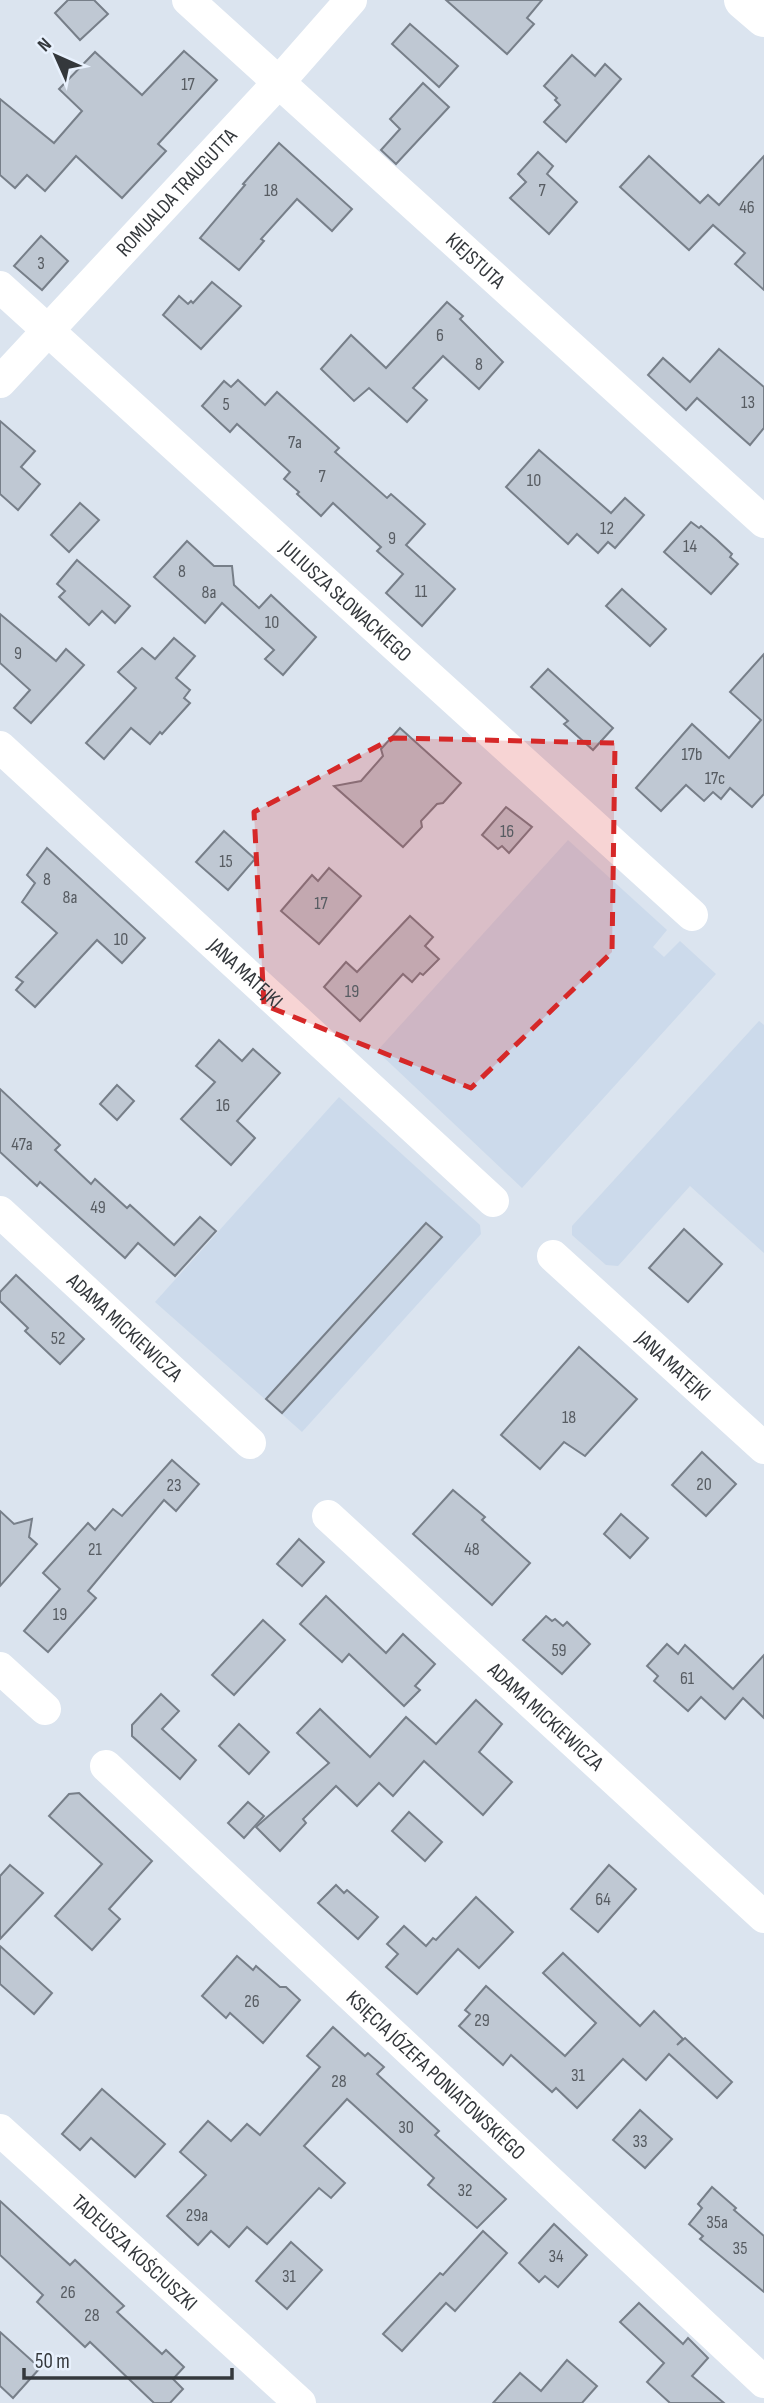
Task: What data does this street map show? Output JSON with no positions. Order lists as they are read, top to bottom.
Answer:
{
  "streets": {
    "street": [
      "ROMUALDA TRAUGUTTA",
      "KIEJSTUTA",
      "JULIUSZA SŁOWACKIEGO",
      "JANA MATEJKI",
      "ADAMA MICKIEWICZA",
      "KSIĘCIA JÓZEFA PONIATOWSKIEGO",
      "TADEUSZA KOŚCIUSZKI"
    ]
  },
  "crossings": [
    ["ROMUALDA TRAUGUTTA", "KIEJSTUTA"],
    ["ROMUALDA TRAUGUTTA", "JULIUSZA SŁOWACKIEGO"]
  ],
  "house_numbers": [
    "17",
    "18",
    "7",
    "46",
    "3",
    "6",
    "8",
    "13",
    "5",
    "7a",
    "7",
    "10",
    "12",
    "9",
    "14",
    "8",
    "11",
    "8a",
    "10",
    "9",
    "17b",
    "17c",
    "16",
    "15",
    "8",
    "8a",
    "17",
    "10",
    "19",
    "16",
    "47a",
    "49",
    "52",
    "18",
    "20",
    "23",
    "21",
    "48",
    "19",
    "59",
    "61",
    "64",
    "26",
    "29",
    "31",
    "28",
    "30",
    "33",
    "32",
    "29a",
    "35a",
    "35",
    "34",
    "31",
    "26",
    "28"
  ],
  "scale_bar": "50 m",
  "north": "top left"
}
